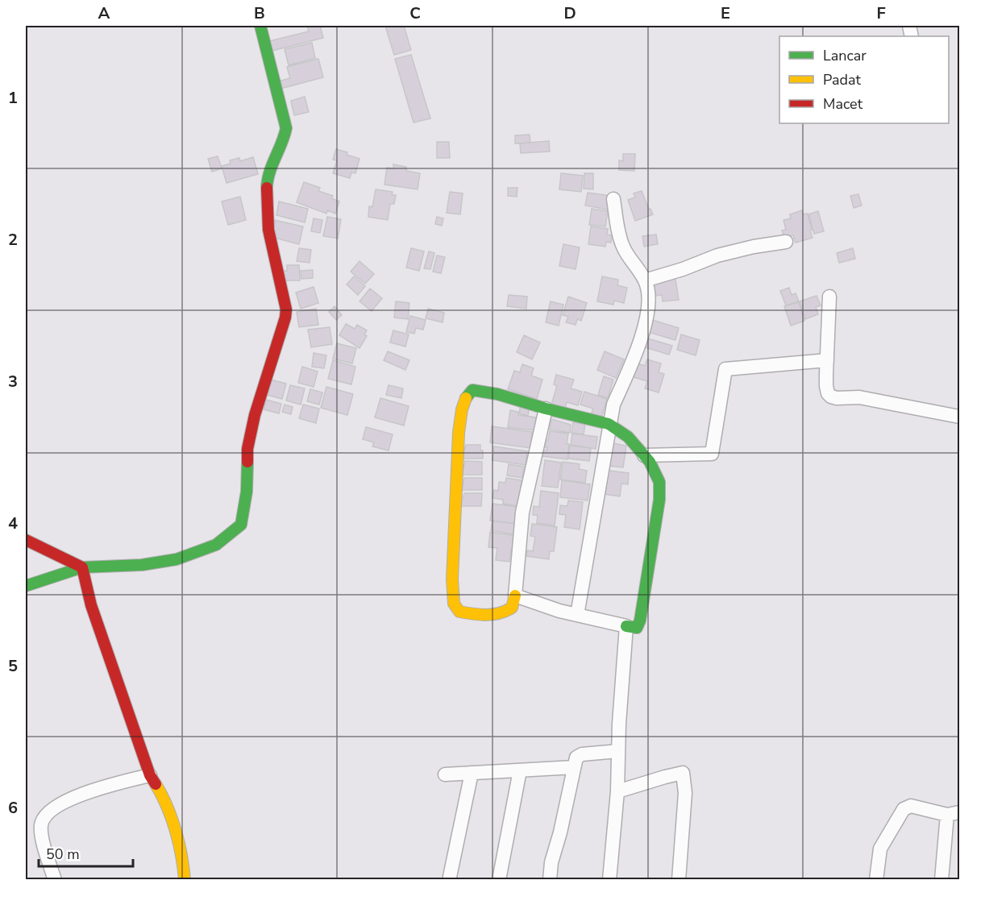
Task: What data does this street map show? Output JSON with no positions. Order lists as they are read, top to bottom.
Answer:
{
  "legend": ["Lancar", "Padat", "Macet"],
  "scale_bar": "50 m",
  "grid": {
    "columns": [
      "A",
      "B",
      "C",
      "D",
      "E",
      "F"
    ],
    "rows": [
      "1",
      "2",
      "3",
      "4",
      "5",
      "6"
    ]
  }
}
